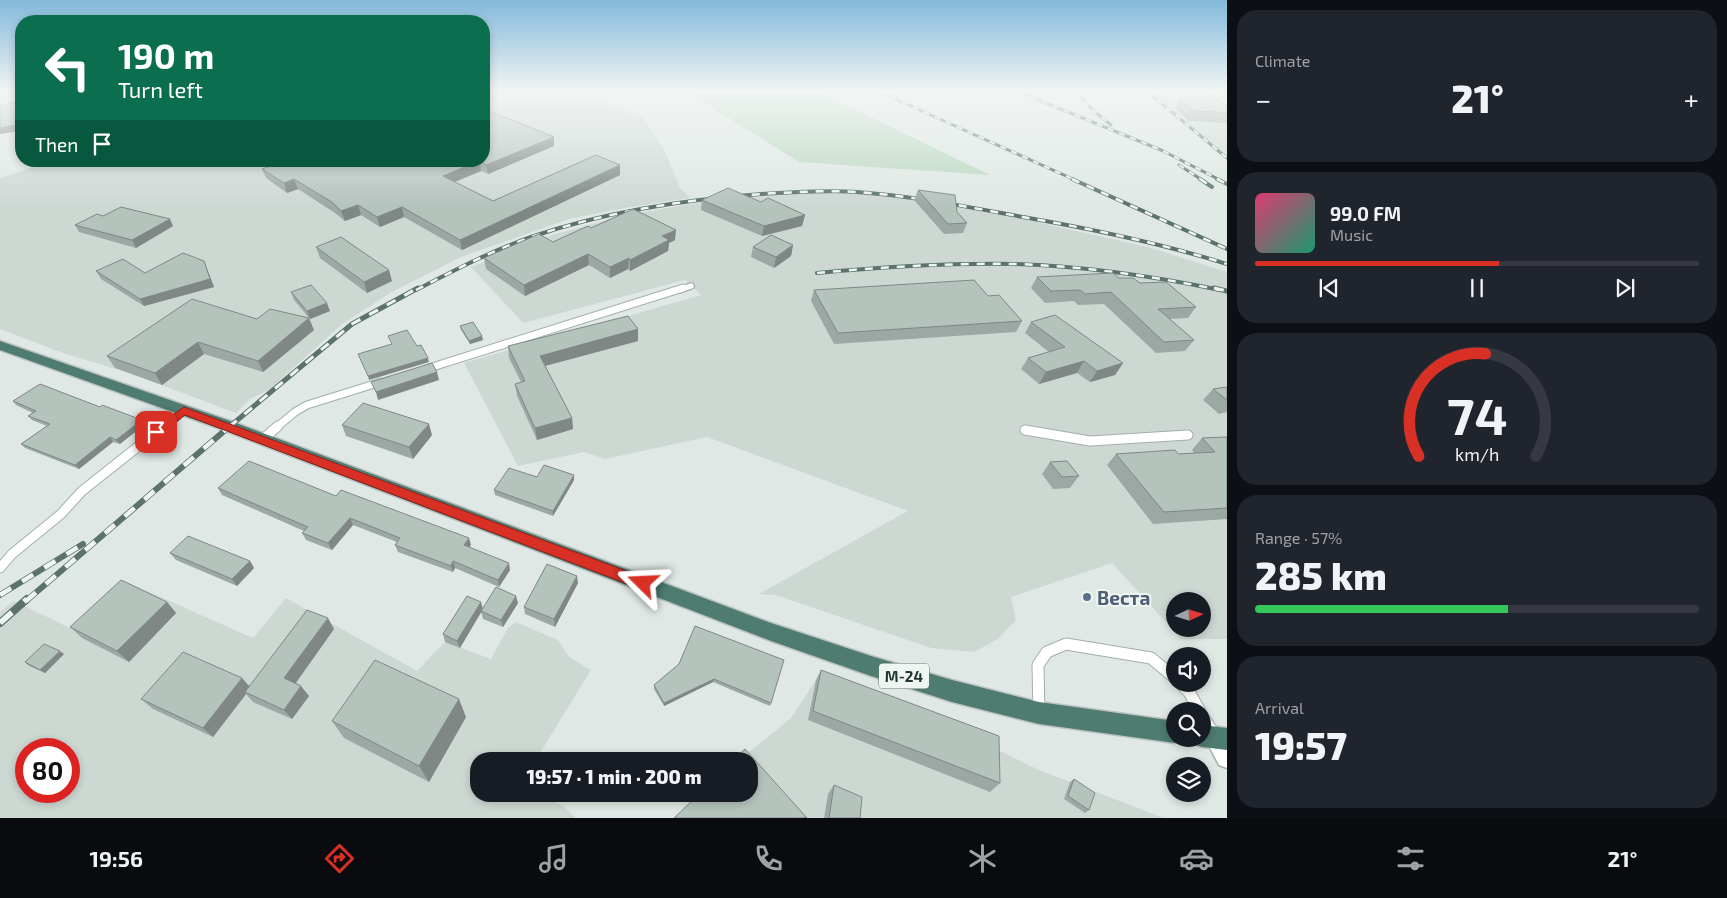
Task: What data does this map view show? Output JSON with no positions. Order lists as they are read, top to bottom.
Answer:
{
  "streets": {
    "highway": ["М-24"]
  },
  "places": ["Веста"],
  "north": "right",
  "page": {
    "tile": [
      "Climate",
      ["Range · 57%", "285 km"],
      ["Arrival", "19:57"]
    ],
    "turn": ["190 m", "Turn left"],
    "heat": ["−", "21°", "+"],
    "then": "Then",
    "song": ["99.0 FM", "Music"],
    "limit": "80",
    "trip": "19:57 · 1 min · 200 m",
    "tabs": ["19:56", "21°"],
    "gauge": ["74", "km/h"]
  }
}
